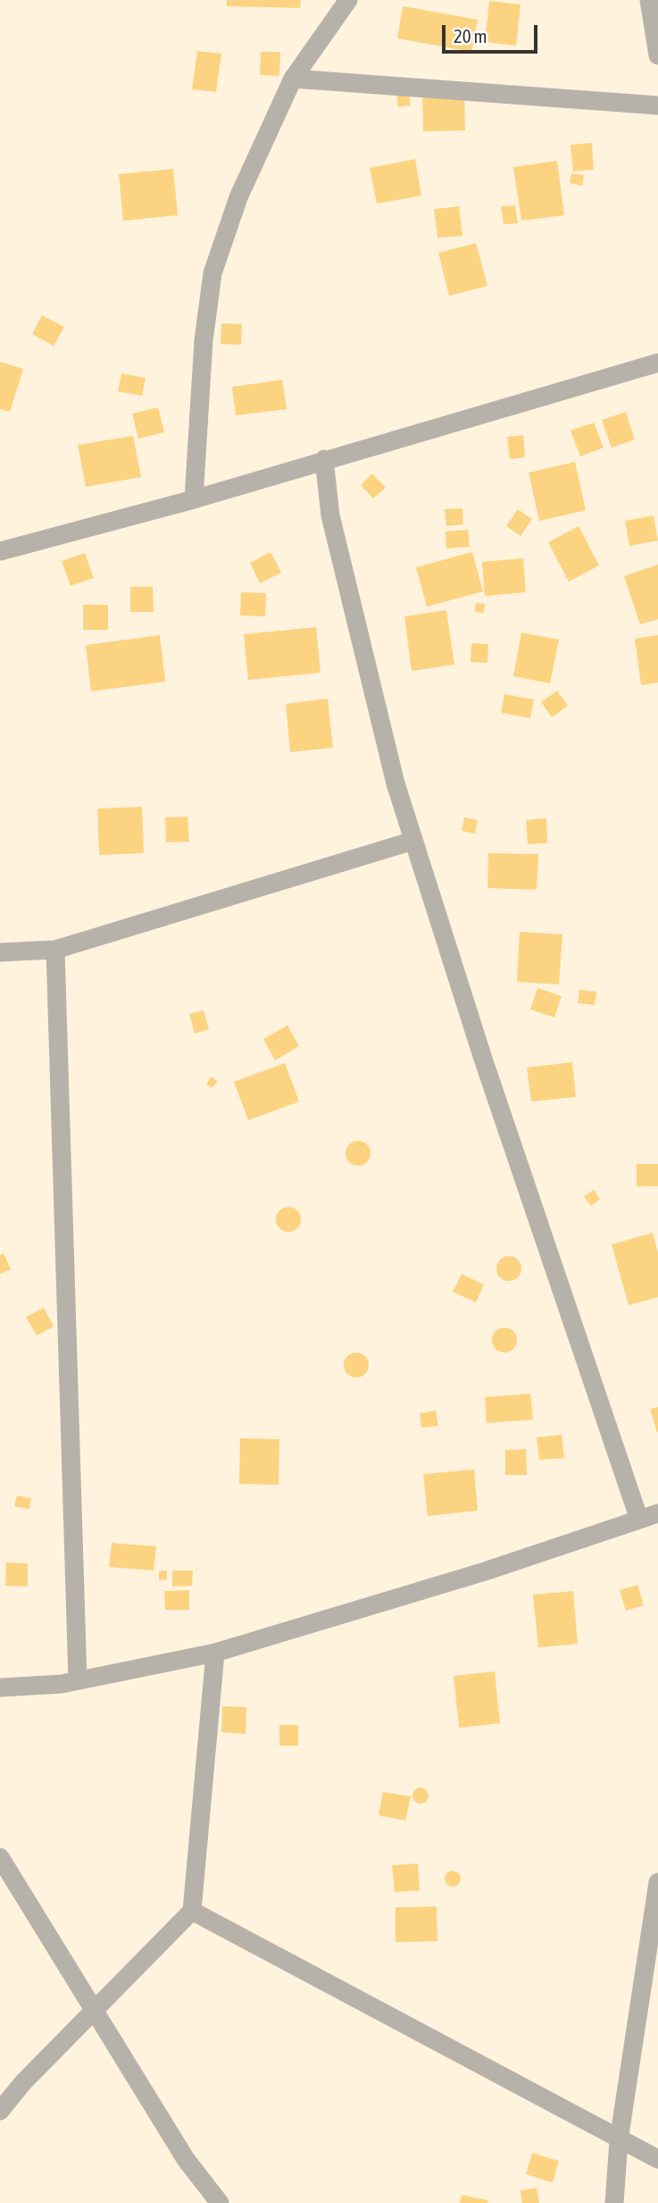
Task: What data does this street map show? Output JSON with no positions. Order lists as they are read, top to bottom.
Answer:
{
  "scale_bar": "20 m"
}
